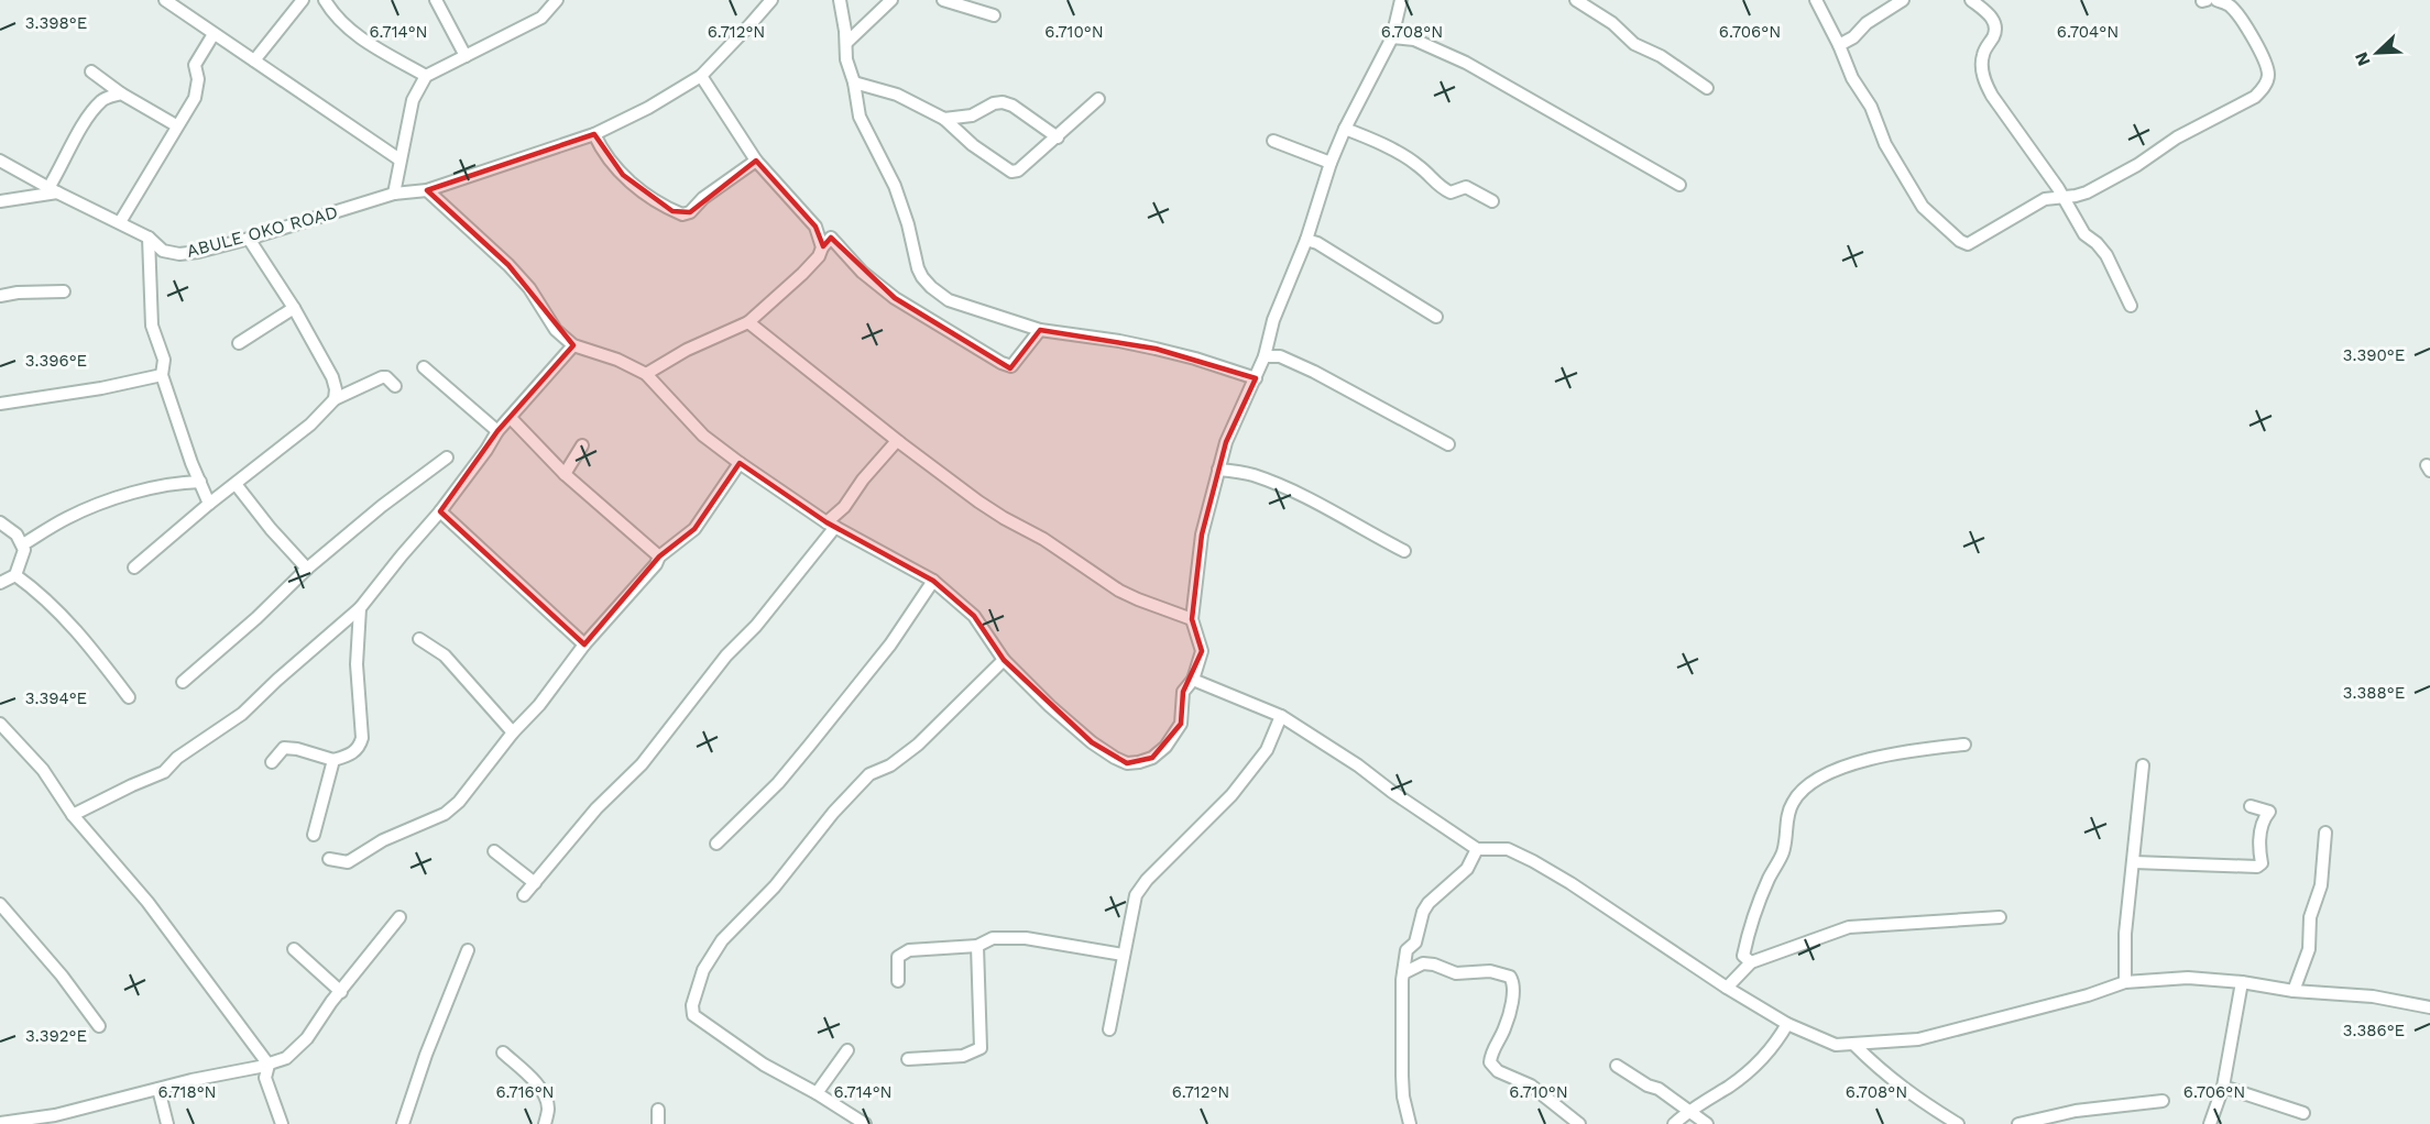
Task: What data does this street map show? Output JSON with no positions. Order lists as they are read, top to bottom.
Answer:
{
  "streets": {
    "street": ["ABULE OKO ROAD"]
  },
  "north": "bottom left",
  "coordinates": [
    "3.398°E",
    "6.714°N",
    "6.712°N",
    "6.710°N",
    "6.708°N",
    "6.706°N",
    "6.704°N",
    "3.390°E",
    "3.396°E",
    "3.388°E",
    "3.394°E",
    "3.386°E",
    "3.392°E",
    "6.718°N",
    "6.716°N"
  ]
}
